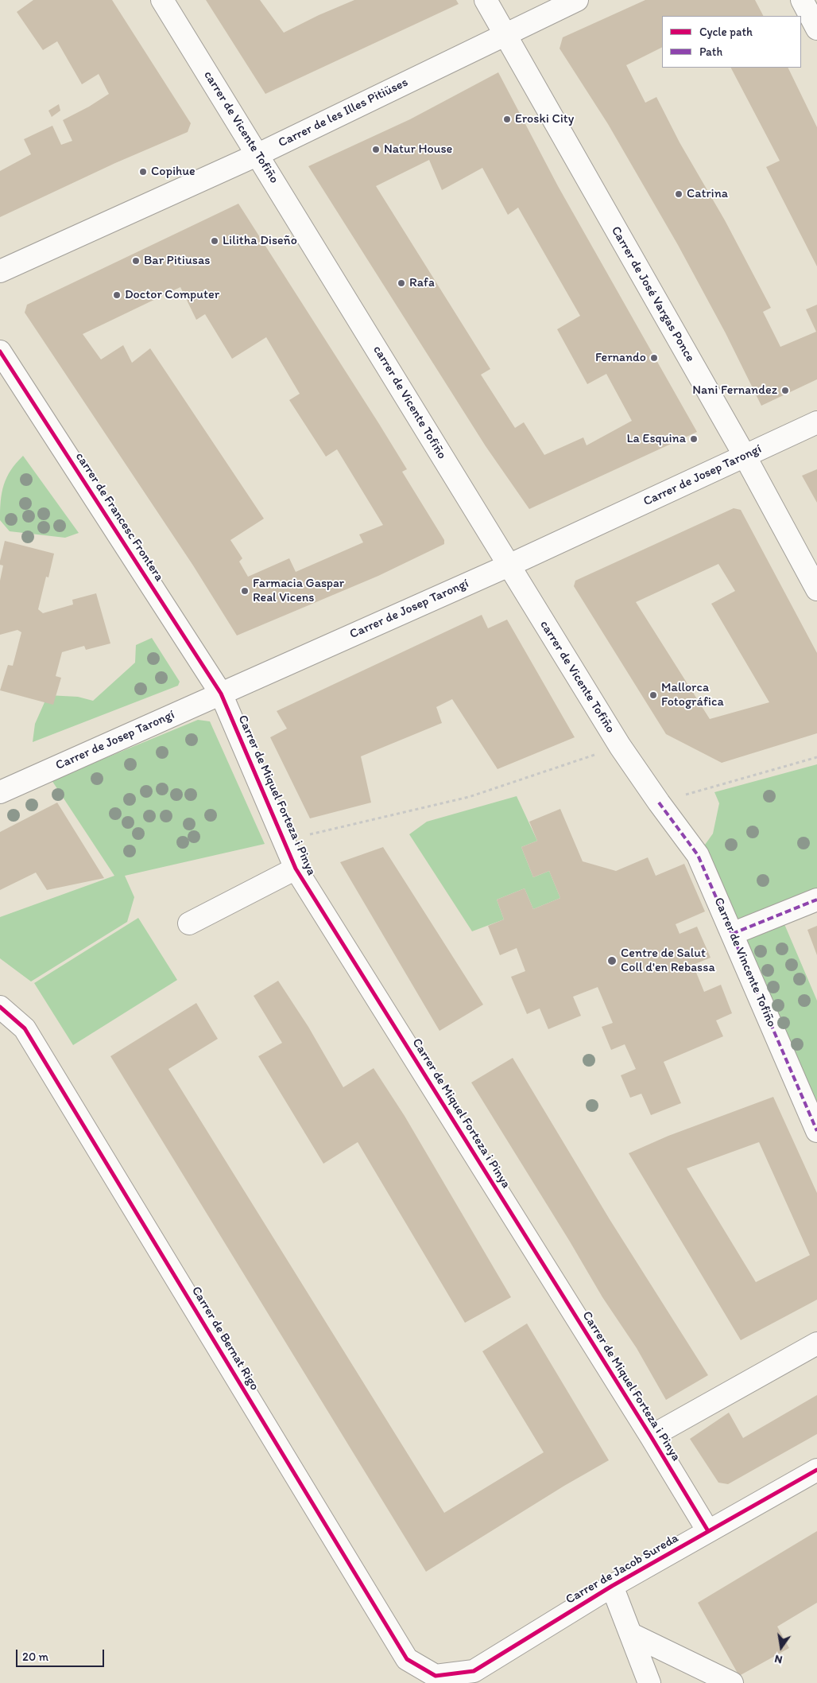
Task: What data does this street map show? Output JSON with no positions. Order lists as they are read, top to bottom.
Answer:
{
  "streets": {
    "street": [
      "Carrer de les Illes Pitiüses",
      "carrer de Vicente Tofiño",
      "Carrer de José Vargas Ponce",
      "Carrer de Josep Tarongí",
      "carrer de Francesc Frontera",
      "Carrer de Miquel Forteza i Pinya",
      "Carrer de Vincente Tofiño",
      "Carrer de Bernat Rigo",
      "Carrer de Jacob Sureda"
    ]
  },
  "crossings": [
    ["Carrer de les Illes Pitiüses", "carrer de Vicente Tofiño"],
    ["Carrer de les Illes Pitiüses", "Carrer de José Vargas Ponce"],
    ["carrer de Vicente Tofiño", "Carrer de Josep Tarongí"],
    ["carrer de Vicente Tofiño", "Carrer de Vincente Tofiño"],
    ["Carrer de José Vargas Ponce", "Carrer de Josep Tarongí"],
    ["Carrer de Josep Tarongí", "carrer de Francesc Frontera"],
    ["Carrer de Josep Tarongí", "Carrer de Miquel Forteza i Pinya"],
    ["carrer de Francesc Frontera", "Carrer de Miquel Forteza i Pinya"],
    ["Carrer de Miquel Forteza i Pinya", "Carrer de Jacob Sureda"],
    ["Carrer de Bernat Rigo", "Carrer de Jacob Sureda"]
  ],
  "places": [
    "Eroski City",
    "Natur House",
    "Copihue",
    "Catrina",
    "Lilitha Diseño",
    "Bar Pitiusas",
    "Rafa",
    "Doctor Computer",
    "Fernando",
    "Nani Fernandez",
    "La Esquina",
    "Farmacia Gaspar Real Vicens",
    "Mallorca Fotográfica",
    "Centre de Salut Coll d'en Rebassa"
  ],
  "legend": ["Cycle path", "Path"],
  "scale_bar": "20 m",
  "north": "bottom"
}
